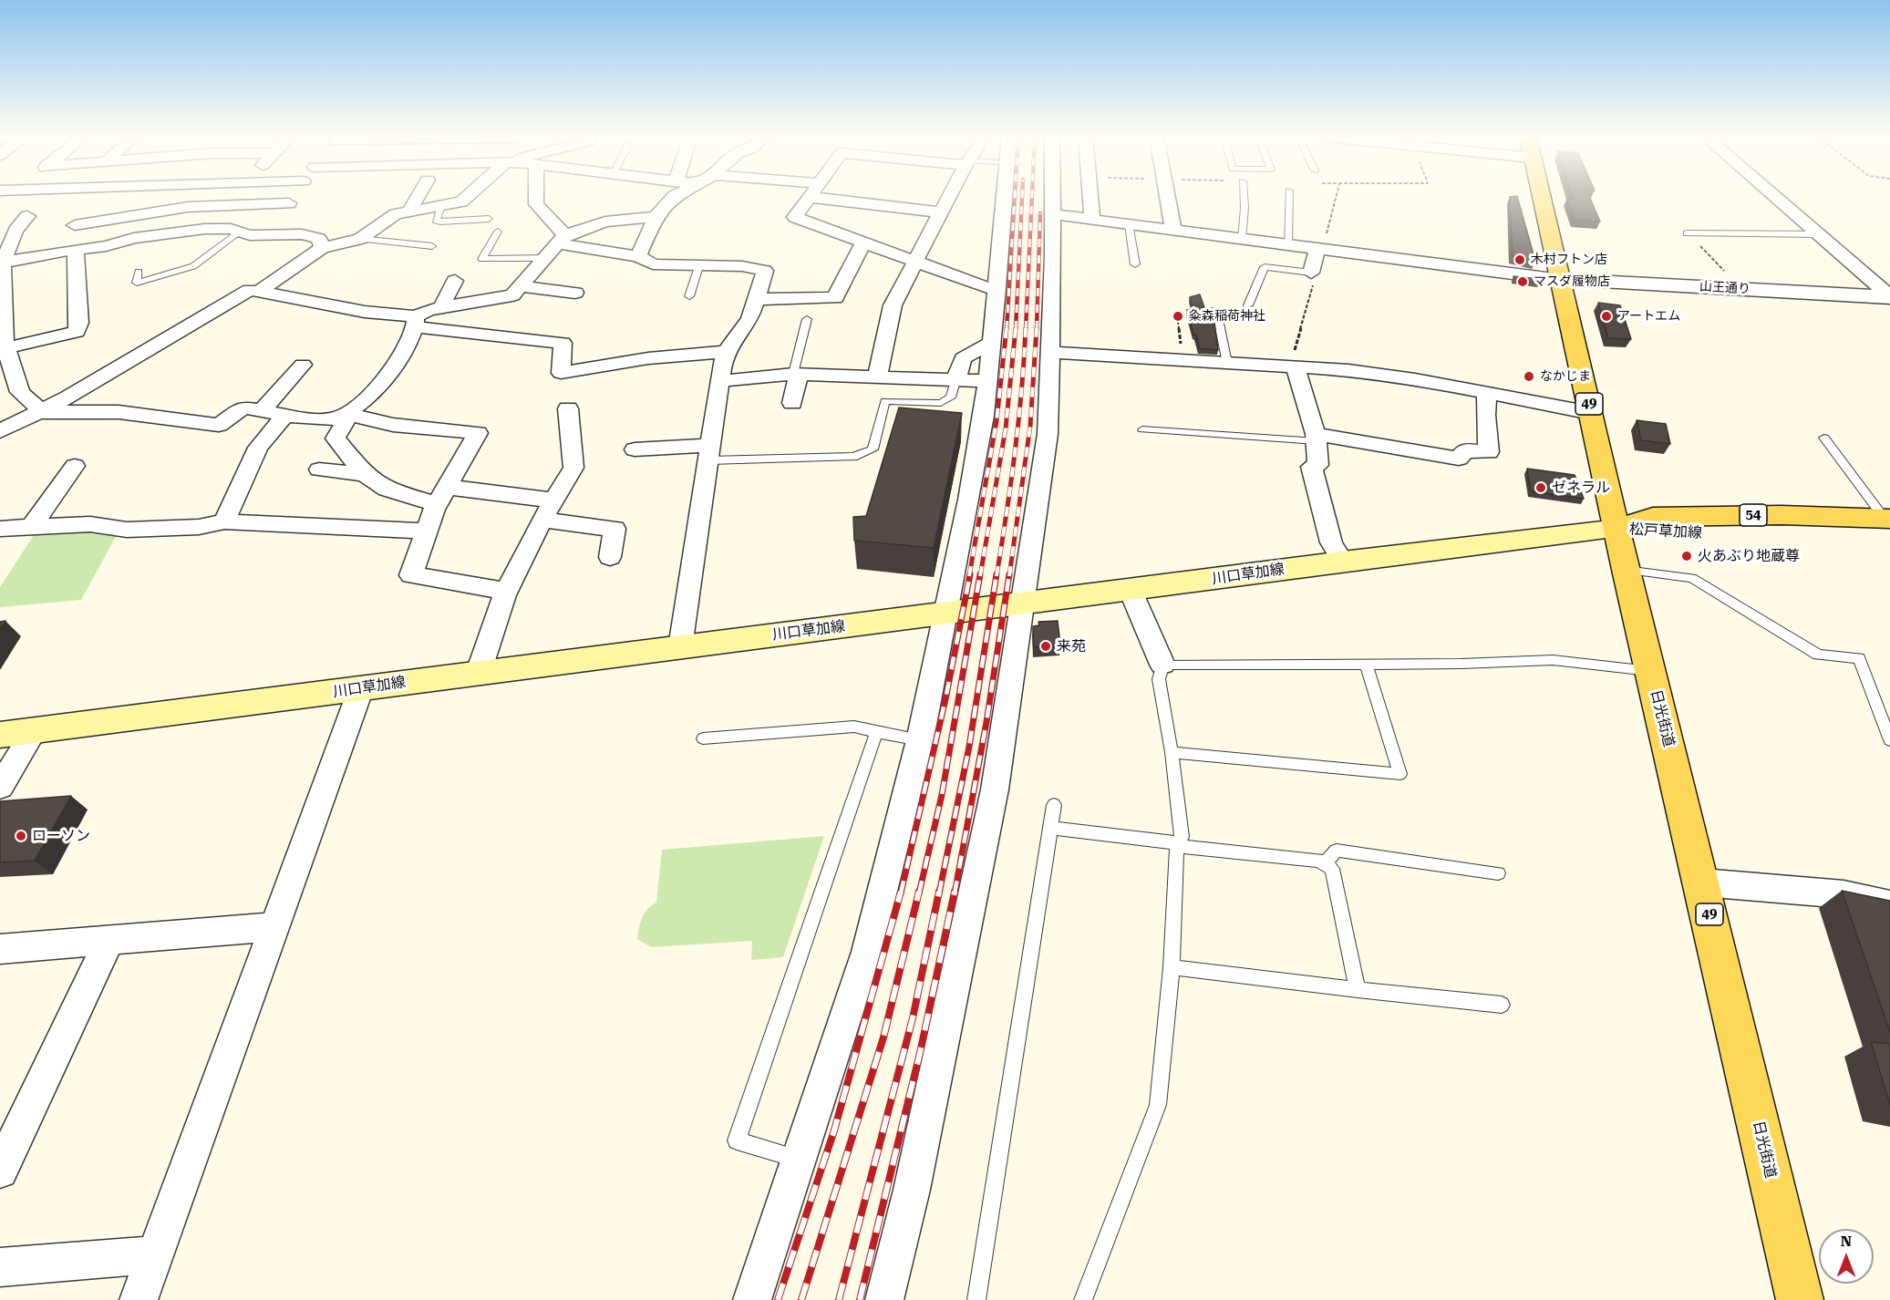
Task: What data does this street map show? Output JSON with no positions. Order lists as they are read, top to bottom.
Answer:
{
  "streets": {
    "main road": [
      "49",
      "54",
      "松戸草加線",
      "川口草加線",
      "日光街道"
    ],
    "street": ["山王通り"]
  },
  "crossings": [
    ["山王通り", "日光街道"],
    ["松戸草加線", "川口草加線"],
    ["松戸草加線", "日光街道"],
    ["川口草加線", "日光街道"]
  ],
  "places": [
    "木村フトン店",
    "マスダ履物店",
    "粂森稲荷神社",
    "アートエム",
    "なかじま",
    "ゼネラル",
    "火あぶり地蔵尊",
    "来苑",
    "ローソン"
  ],
  "north": "top"
}
